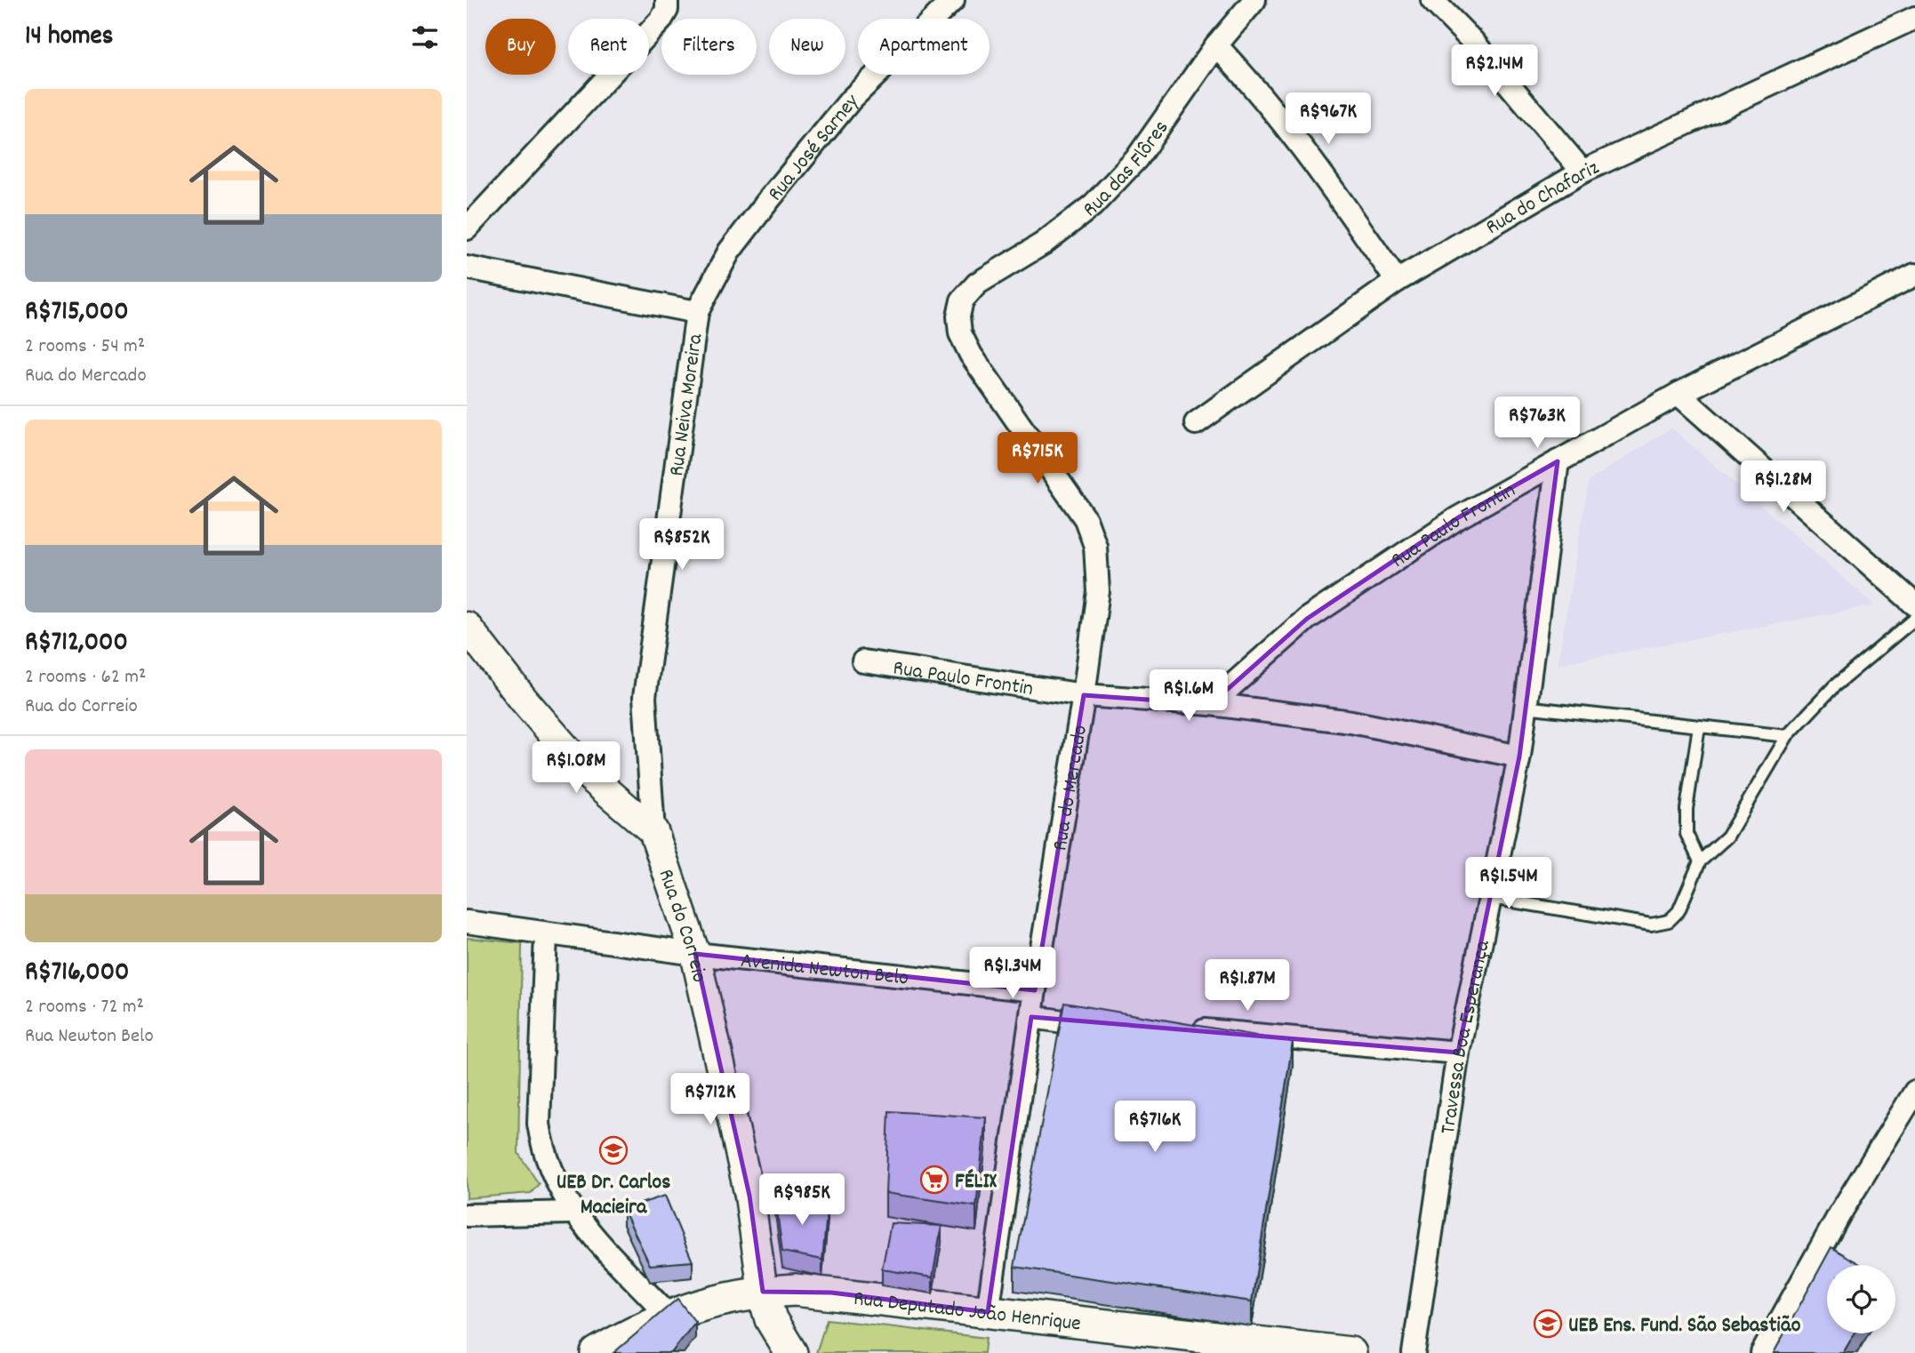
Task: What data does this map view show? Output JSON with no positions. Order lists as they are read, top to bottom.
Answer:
{
  "streets": {
    "main road": ["Rua Deputado João Henrique"],
    "street": [
      "Rua José Sarney",
      "Rua das Flôres",
      "Rua do Chafariz",
      "Rua Neiva Moreira",
      "Rua Paulo Frontin",
      "Rua do Mercado",
      "Rua do Correio",
      "Avenida Newton Belo",
      "Travessa Boa Esperança"
    ]
  },
  "crossings": [
    ["Rua José Sarney", "Rua Neiva Moreira"],
    ["Rua das Flôres", "Rua do Mercado"],
    ["Rua Neiva Moreira", "Rua do Correio"],
    ["Rua Paulo Frontin", "Rua do Mercado"],
    ["Rua Paulo Frontin", "Travessa Boa Esperança"],
    ["Rua do Mercado", "Avenida Newton Belo"],
    ["Rua do Mercado", "Rua Deputado João Henrique"],
    ["Rua do Correio", "Avenida Newton Belo"],
    ["Rua do Correio", "Rua Deputado João Henrique"]
  ],
  "places": {
    "school or university": ["UEB Dr. Carlos Macieira", "UEB Ens. Fund. São Sebastião"],
    "supermarket": ["FÉLIX"]
  },
  "page": {
    "heading": "14 homes",
    "chip": [
      "Buy",
      "Rent",
      "Filters",
      "New",
      "Apartment"
    ],
    "price": [
      "R$2.14M",
      "R$967K",
      "R$763K",
      "R$715K",
      "R$1.28M",
      "R$852K",
      "R$1.6M",
      "R$1.08M",
      "R$1.54M",
      "R$1.34M",
      "R$1.87M",
      "R$712K",
      "R$716K",
      "R$985K"
    ],
    "list": [
      {
        "name": "R$715,000",
        "note": "2 rooms · 54 m² · Rua do Mercado"
      },
      {
        "name": "R$712,000",
        "note": "2 rooms · 62 m² · Rua do Correio"
      },
      {
        "name": "R$716,000",
        "note": "2 rooms · 72 m² · Rua Newton Belo"
      }
    ]
  }
}
